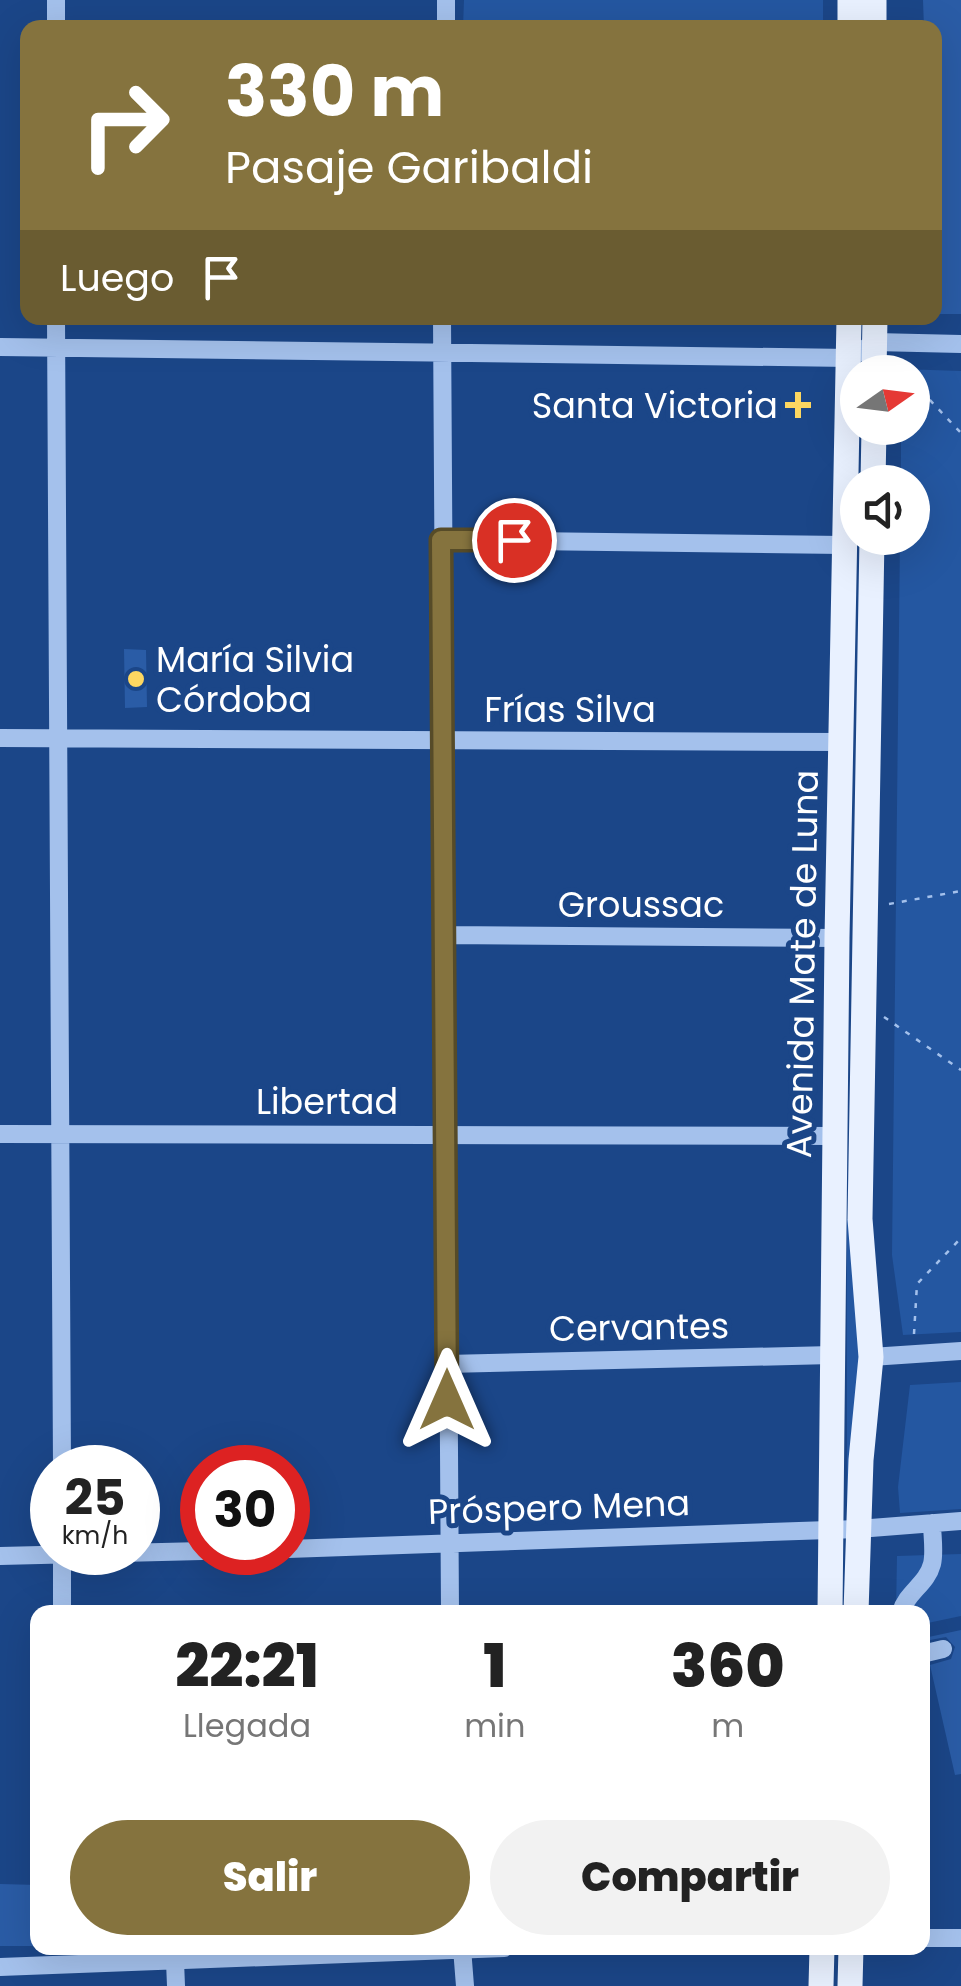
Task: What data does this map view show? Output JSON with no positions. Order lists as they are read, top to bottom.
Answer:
{
  "streets": {
    "main road": ["Avenida Mate de Luna"],
    "street": [
      "Frías Silva",
      "Groussac",
      "Libertad",
      "Cervantes",
      "Próspero Mena"
    ]
  },
  "crossings": [
    ["Frías Silva", "Avenida Mate de Luna"],
    ["Groussac", "Avenida Mate de Luna"],
    ["Avenida Mate de Luna", "Libertad"],
    ["Avenida Mate de Luna", "Cervantes"],
    ["Avenida Mate de Luna", "Próspero Mena"]
  ],
  "places": {
    "health": ["Santa Victoria"],
    "other": ["María Silvia Córdoba"]
  },
  "north": "right",
  "page": {
    "turn": ["330 m", "Pasaje Garibaldi"],
    "then": "Luego",
    "speed": "25 km/h",
    "limit": "30",
    "eta": [
      "22:21",
      "Llegada",
      "1",
      "min",
      "360",
      "m"
    ],
    "buttons": ["Salir", "Compartir"]
  }
}
